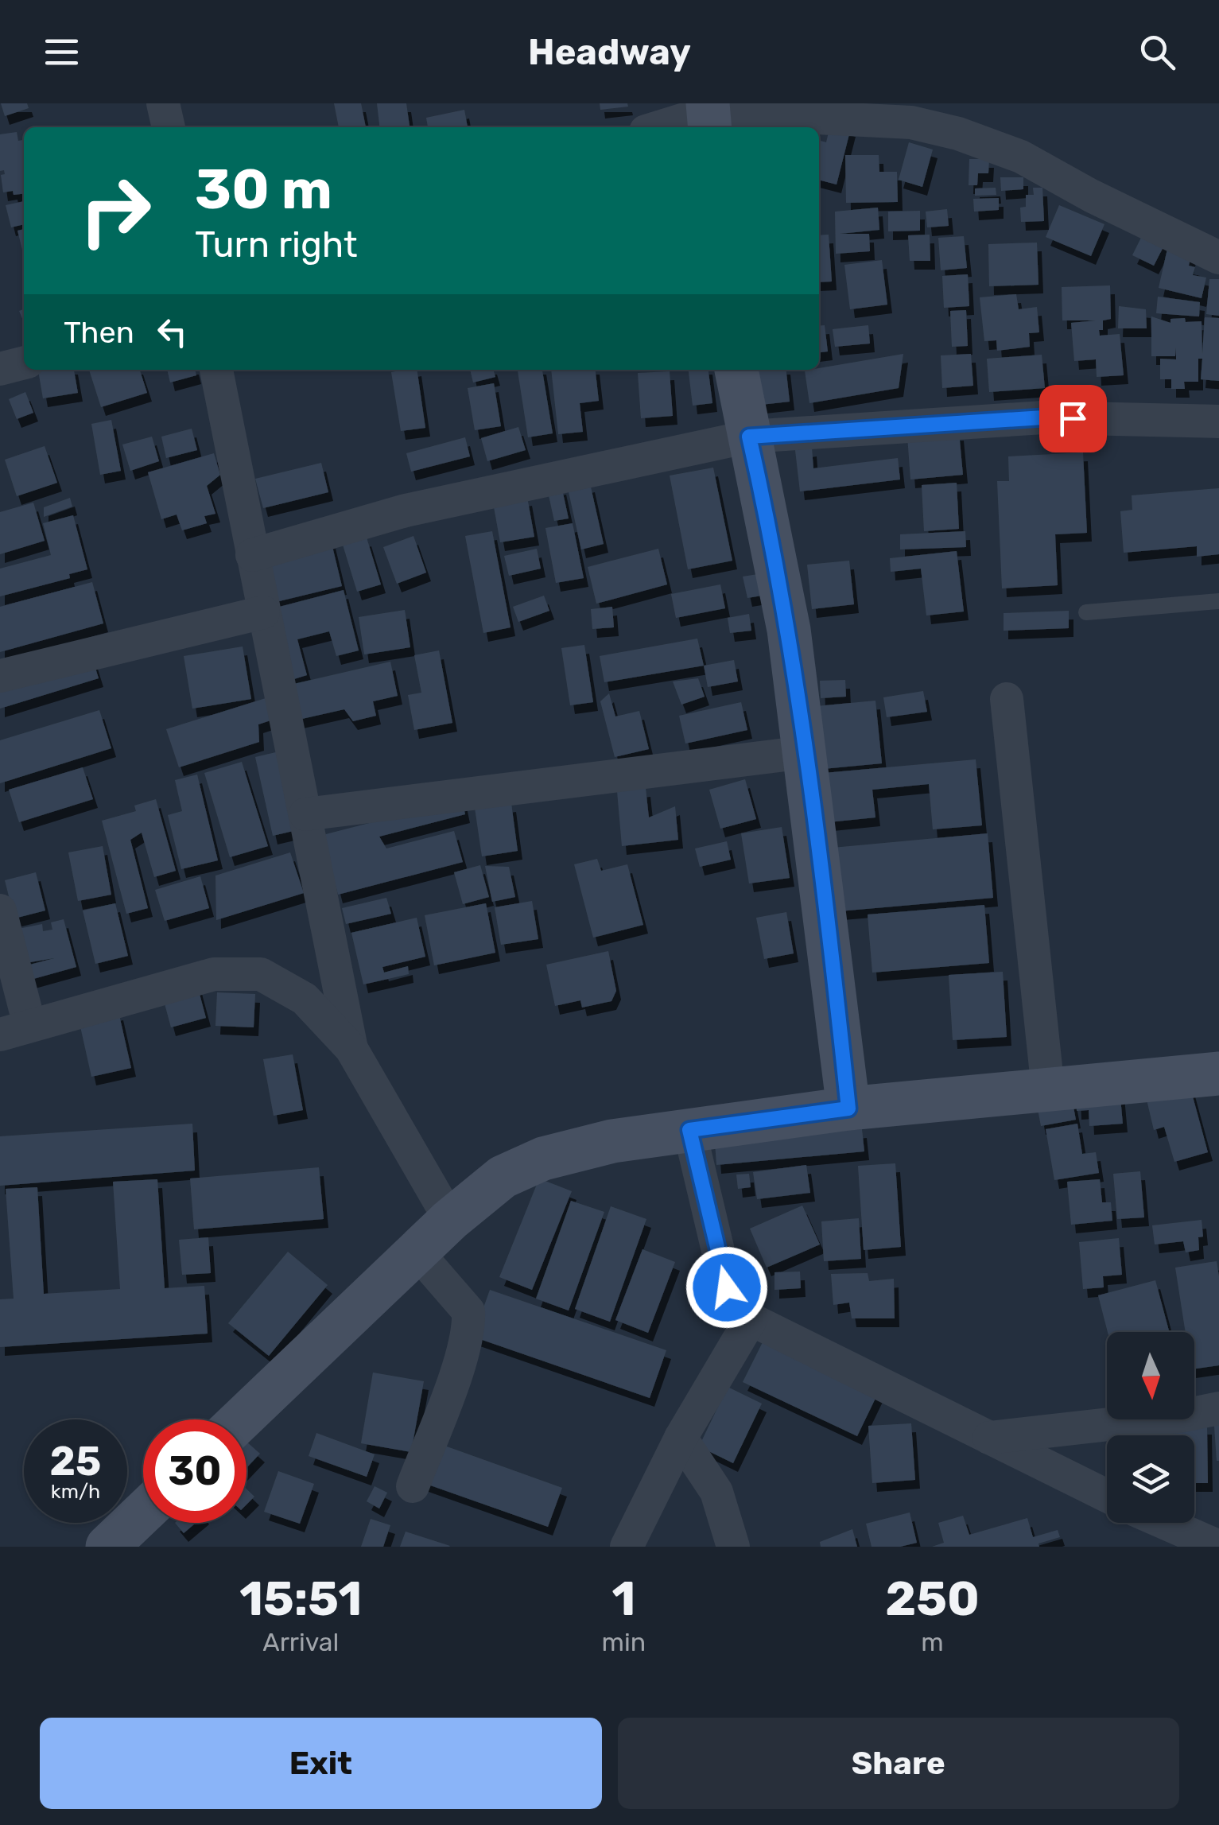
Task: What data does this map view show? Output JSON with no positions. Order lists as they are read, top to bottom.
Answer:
{
  "north": "bottom",
  "page": {
    "header": "Headway",
    "turn": ["30 m", "Turn right"],
    "then": "Then",
    "speed": "25 km/h",
    "limit": "30",
    "eta": [
      "15:51",
      "Arrival",
      "1",
      "min",
      "250",
      "m"
    ],
    "buttons": ["Exit", "Share"]
  }
}
